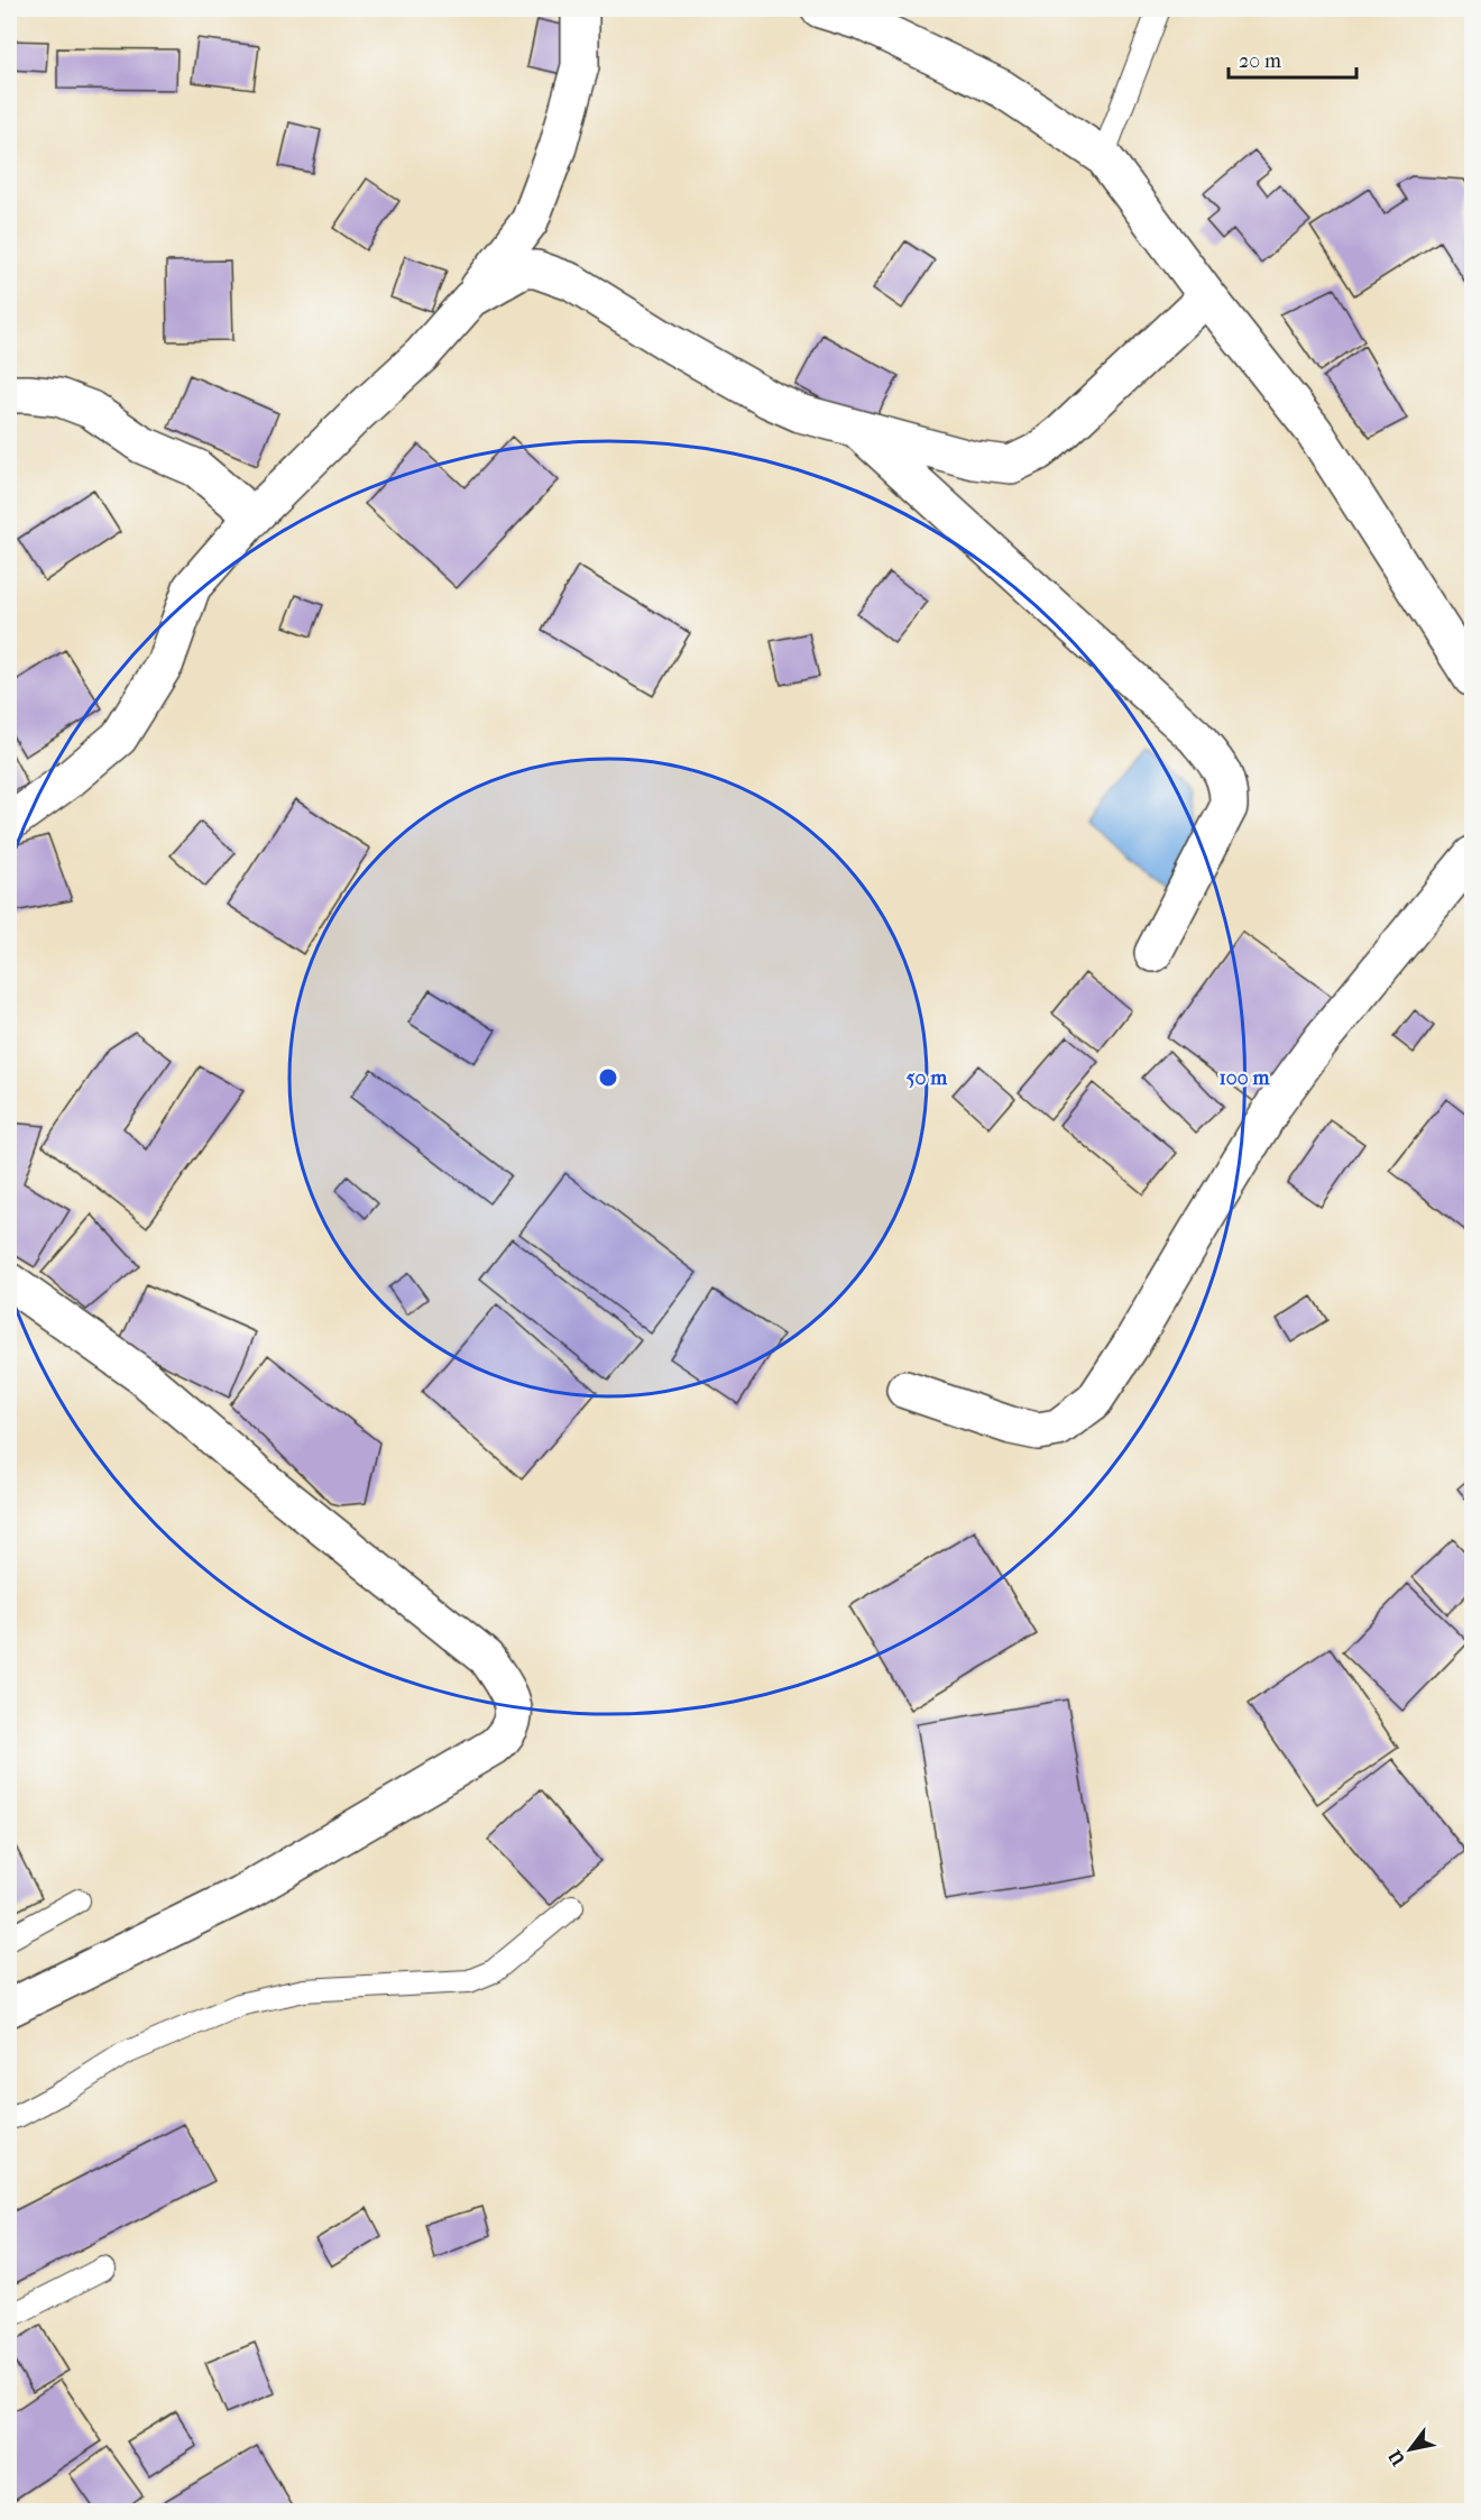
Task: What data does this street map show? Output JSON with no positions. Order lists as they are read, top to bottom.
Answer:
{
  "scale_bar": "20 m",
  "north": "bottom left",
  "rings": ["50 m", "100 m"]
}
